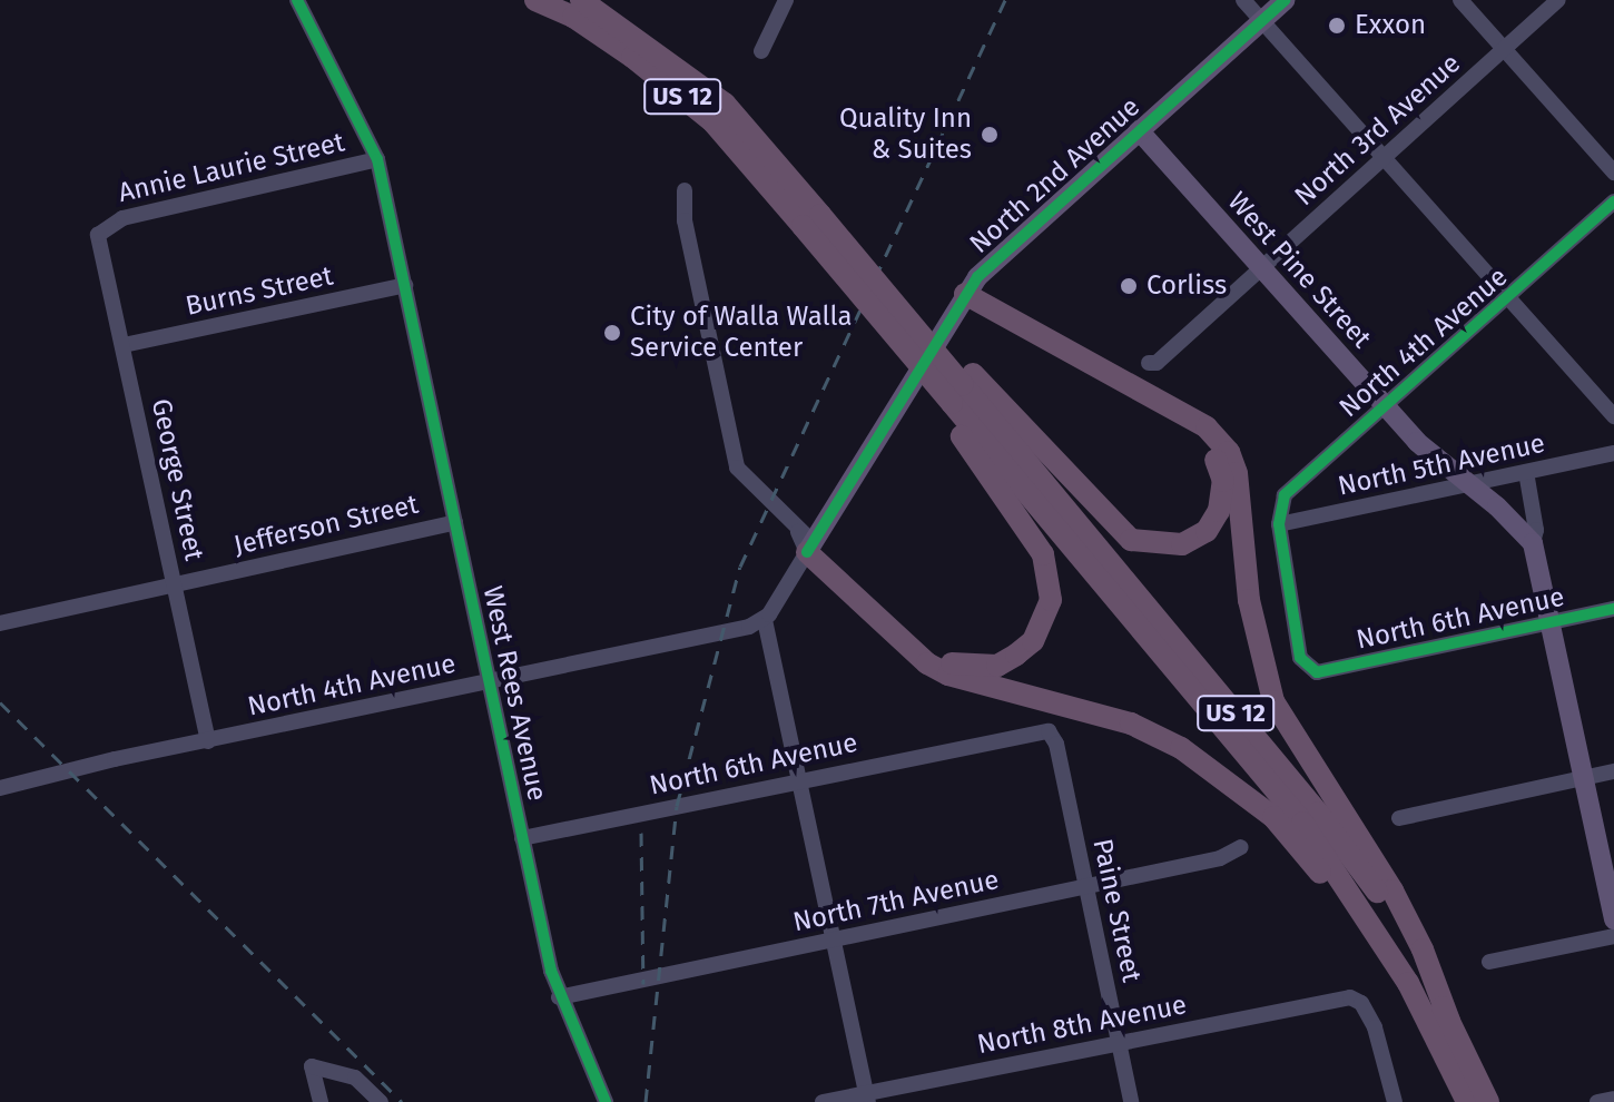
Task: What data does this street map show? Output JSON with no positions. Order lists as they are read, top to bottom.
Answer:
{
  "streets": {
    "highway": ["US 12"],
    "main road": ["North 2nd Avenue", "West Pine Street"],
    "street": [
      "North 3rd Avenue",
      "Annie Laurie Street",
      "Burns Street",
      "North 4th Avenue",
      "North 5th Avenue",
      "George Street",
      "Jefferson Street",
      "North 6th Avenue",
      "West Rees Avenue",
      "North 7th Avenue",
      "Paine Street",
      "North 8th Avenue"
    ]
  },
  "crossings": [
    ["North 3rd Avenue", "West Pine Street"],
    ["Annie Laurie Street", "George Street"],
    ["Annie Laurie Street", "West Rees Avenue"],
    ["North 2nd Avenue", "West Pine Street"],
    ["North 2nd Avenue", "North 4th Avenue"],
    ["West Pine Street", "North 4th Avenue"],
    ["West Pine Street", "North 5th Avenue"],
    ["Burns Street", "George Street"],
    ["Burns Street", "West Rees Avenue"],
    ["North 4th Avenue", "North 5th Avenue"],
    ["North 4th Avenue", "George Street"],
    ["North 4th Avenue", "North 6th Avenue"],
    ["North 4th Avenue", "West Rees Avenue"],
    ["North 5th Avenue", "North 6th Avenue"],
    ["George Street", "Jefferson Street"],
    ["Jefferson Street", "West Rees Avenue"],
    ["North 6th Avenue", "West Rees Avenue"],
    ["North 6th Avenue", "Paine Street"],
    ["West Rees Avenue", "North 7th Avenue"],
    ["North 7th Avenue", "Paine Street"],
    ["Paine Street", "North 8th Avenue"]
  ],
  "places": [
    "Exxon",
    "Quality Inn & Suites",
    "Corliss",
    "City of Walla Walla Service Center"
  ]
}
